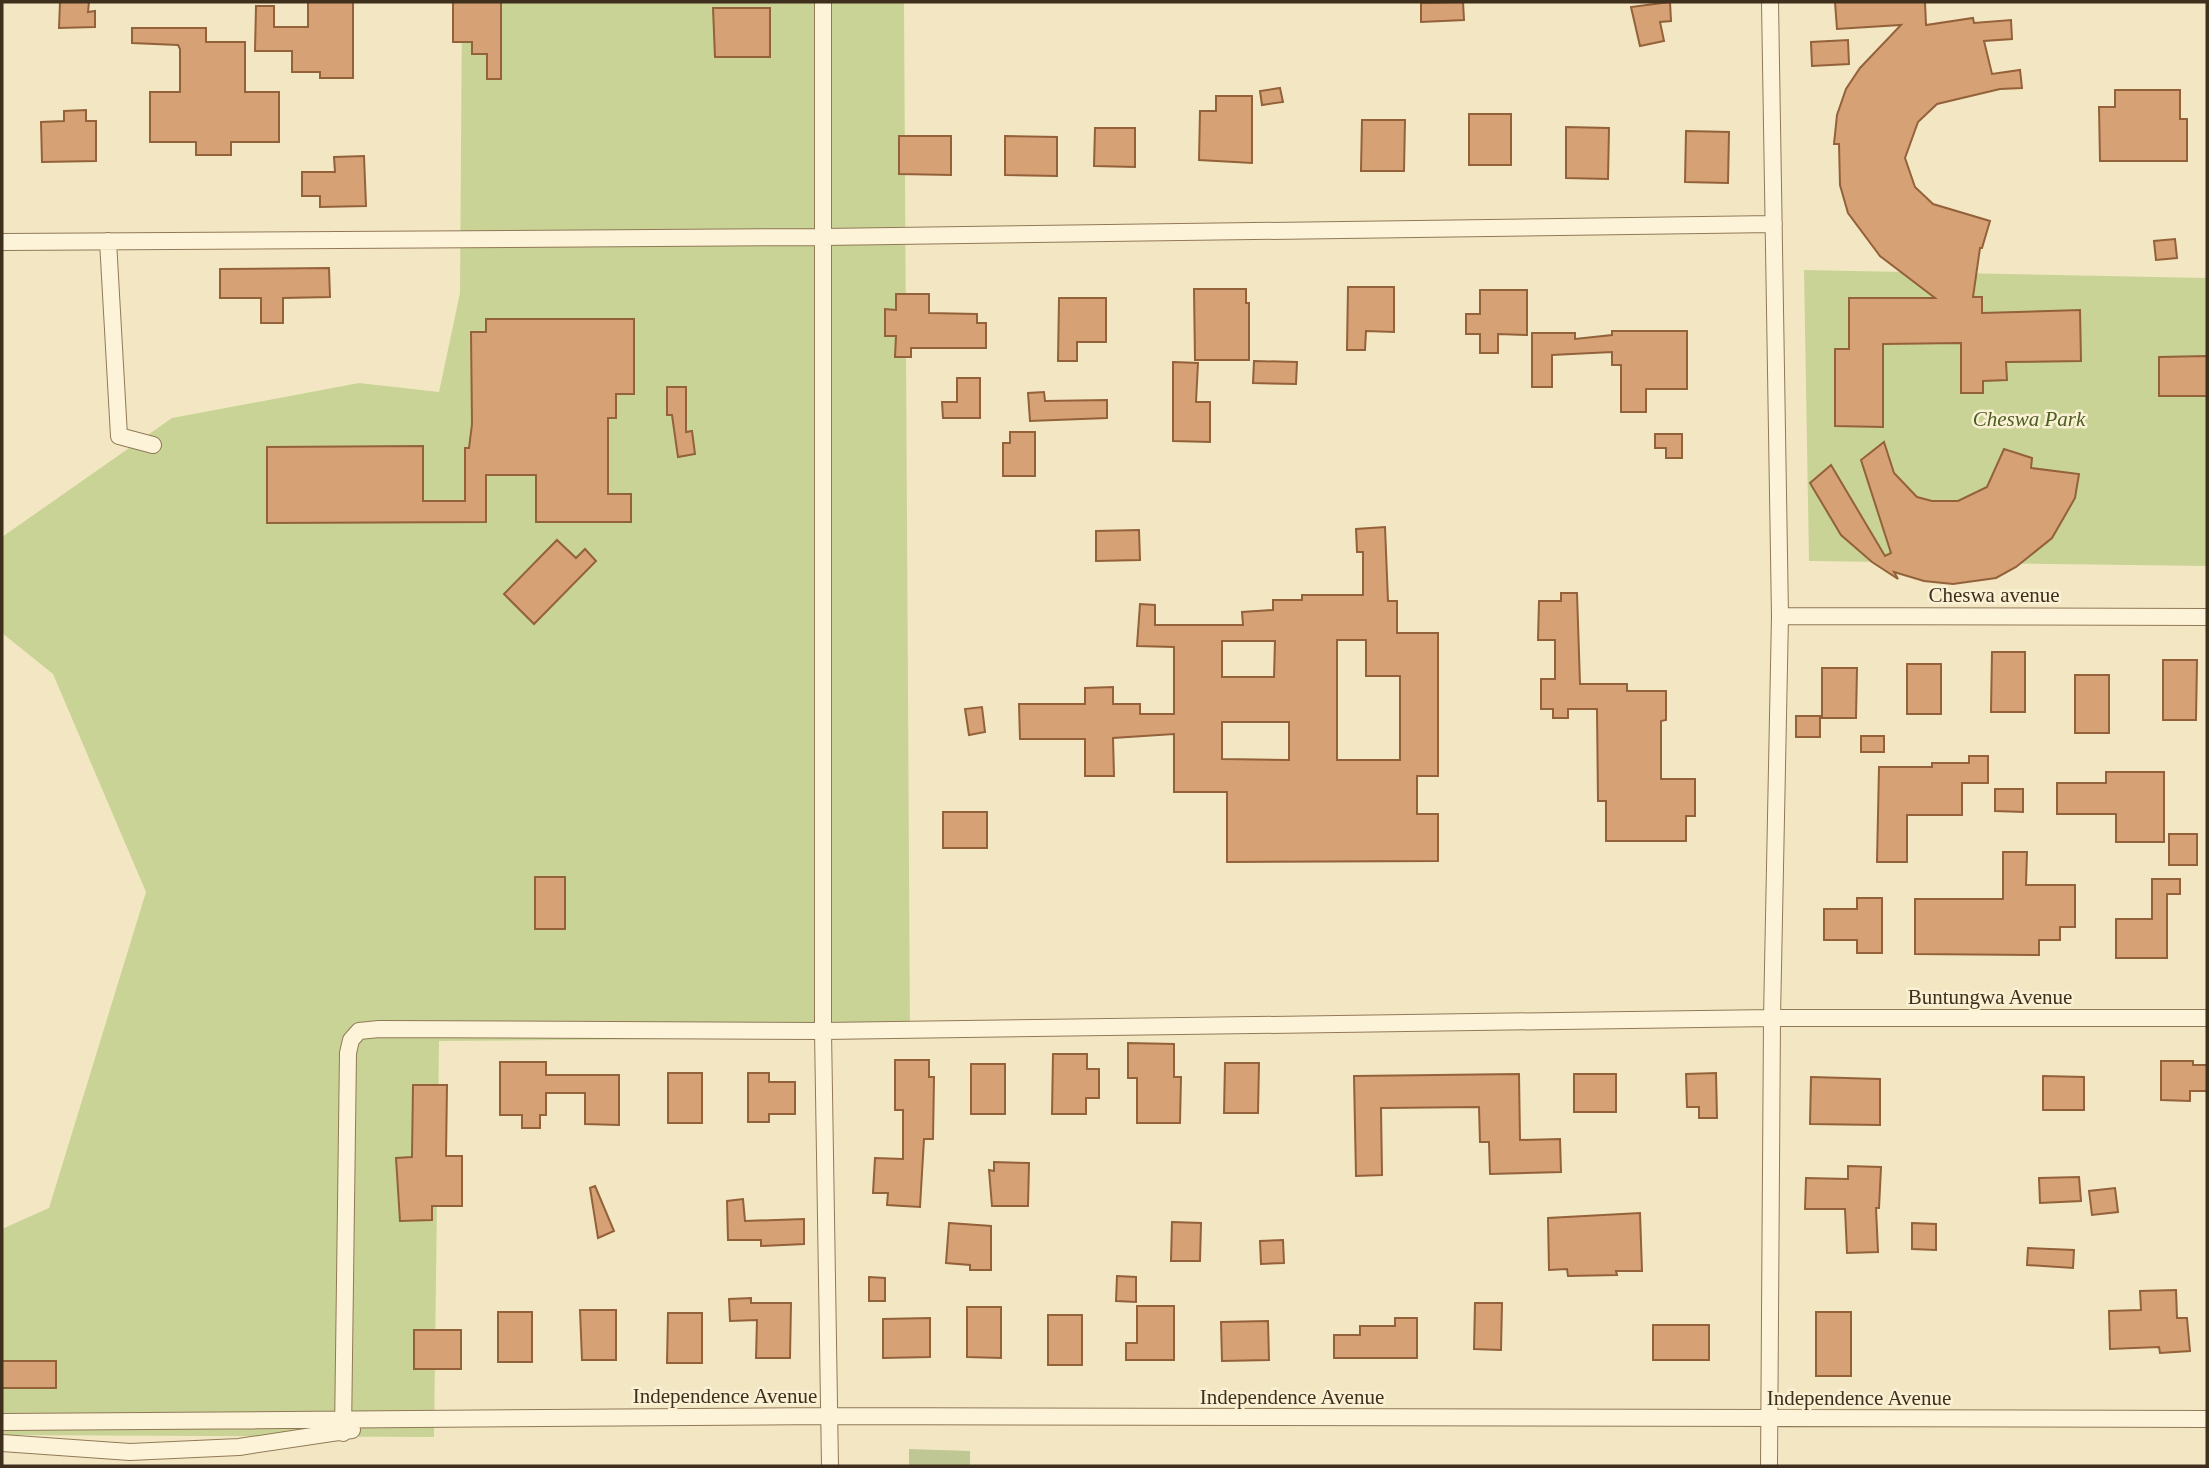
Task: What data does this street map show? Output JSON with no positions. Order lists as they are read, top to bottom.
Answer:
{
  "streets": {
    "street": ["Cheswa avenue", "Buntungwa Avenue", "Independence Avenue"]
  },
  "crossings": [
    ["Buntungwa Avenue", "Independence Avenue"]
  ],
  "parks": ["Cheswa Park"]
}
